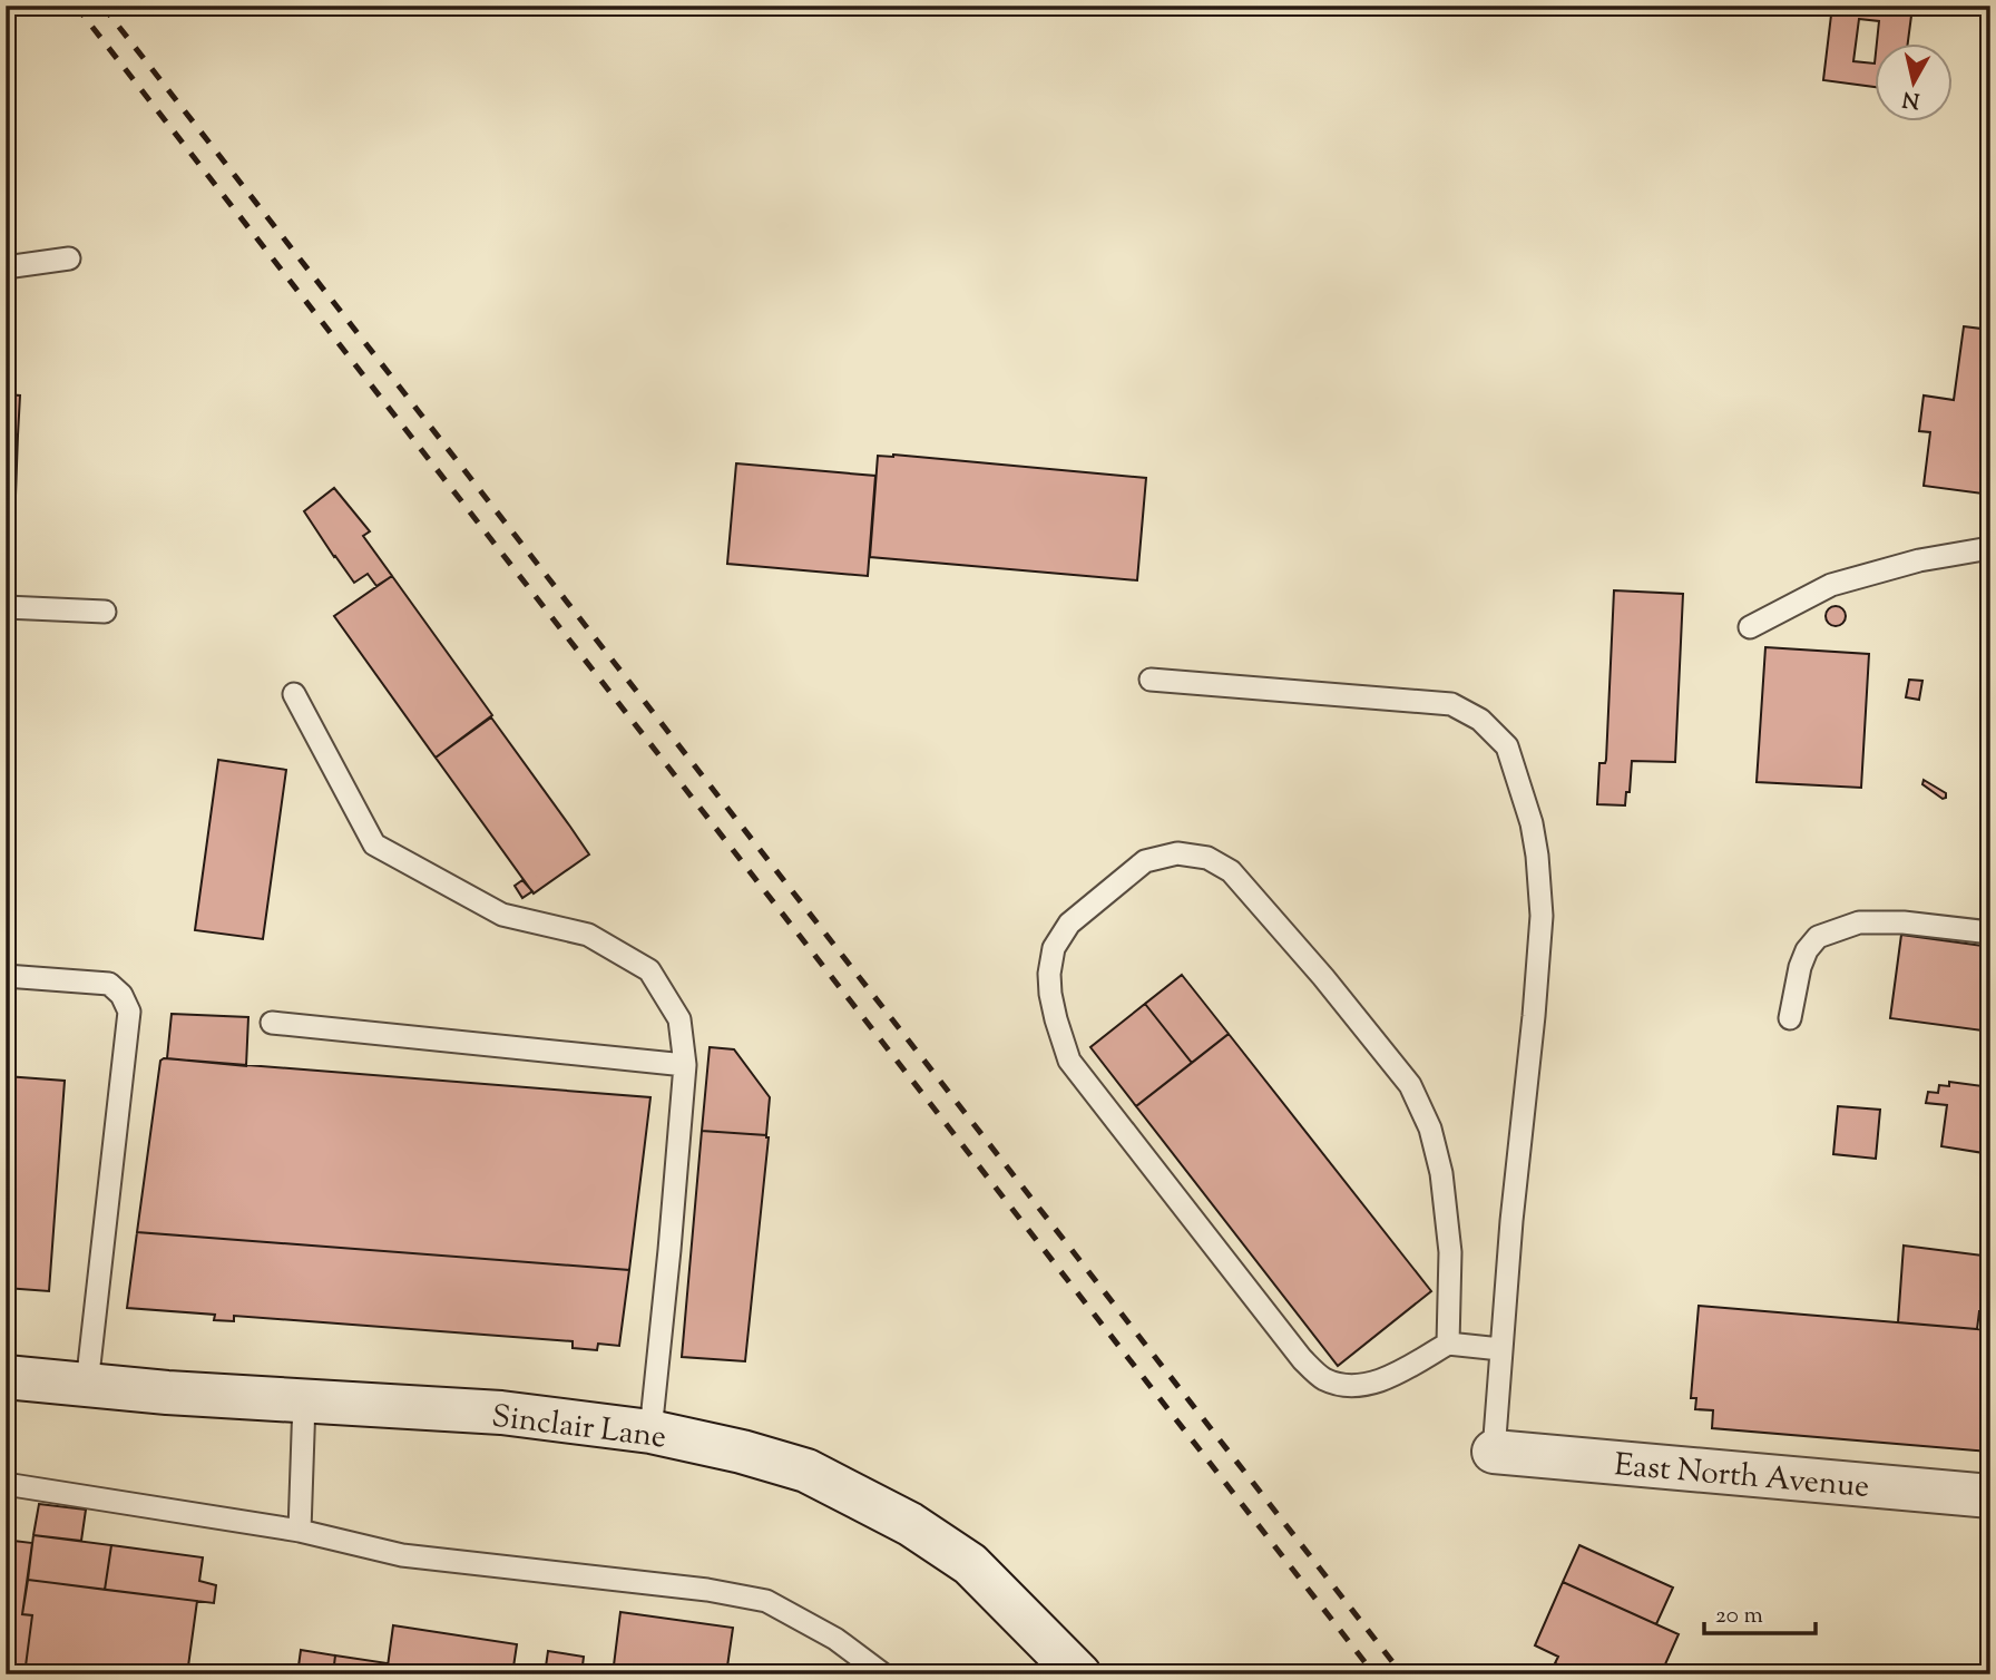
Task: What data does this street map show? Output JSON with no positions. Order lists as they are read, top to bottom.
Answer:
{
  "streets": {
    "main road": ["Sinclair Lane", "East North Avenue"]
  },
  "scale_bar": "20 m",
  "north": "bottom"
}
